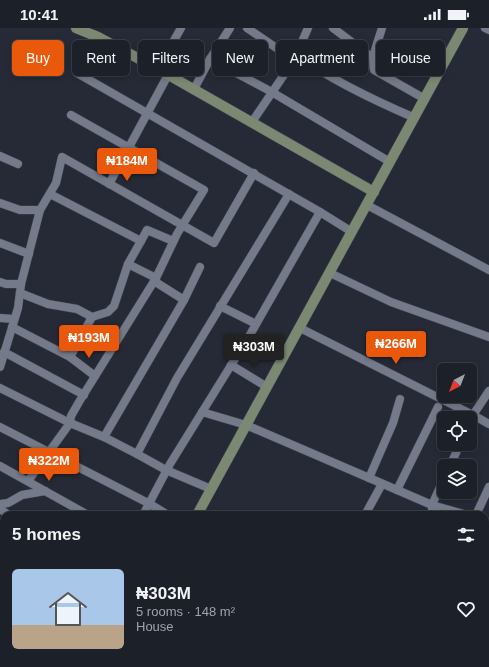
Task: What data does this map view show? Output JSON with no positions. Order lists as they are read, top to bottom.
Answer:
{
  "north": "bottom left",
  "page": {
    "status": "10:41",
    "chip": [
      "Buy",
      "Rent",
      "Filters",
      "New",
      "Apartment",
      "House"
    ],
    "price": [
      "₦184M",
      "₦193M",
      "₦266M",
      "₦303M",
      "₦322M"
    ],
    "heading": "5 homes",
    "list": [
      {
        "name": "₦303M",
        "note": "5 rooms · 148 m² · House"
      }
    ]
  }
}
